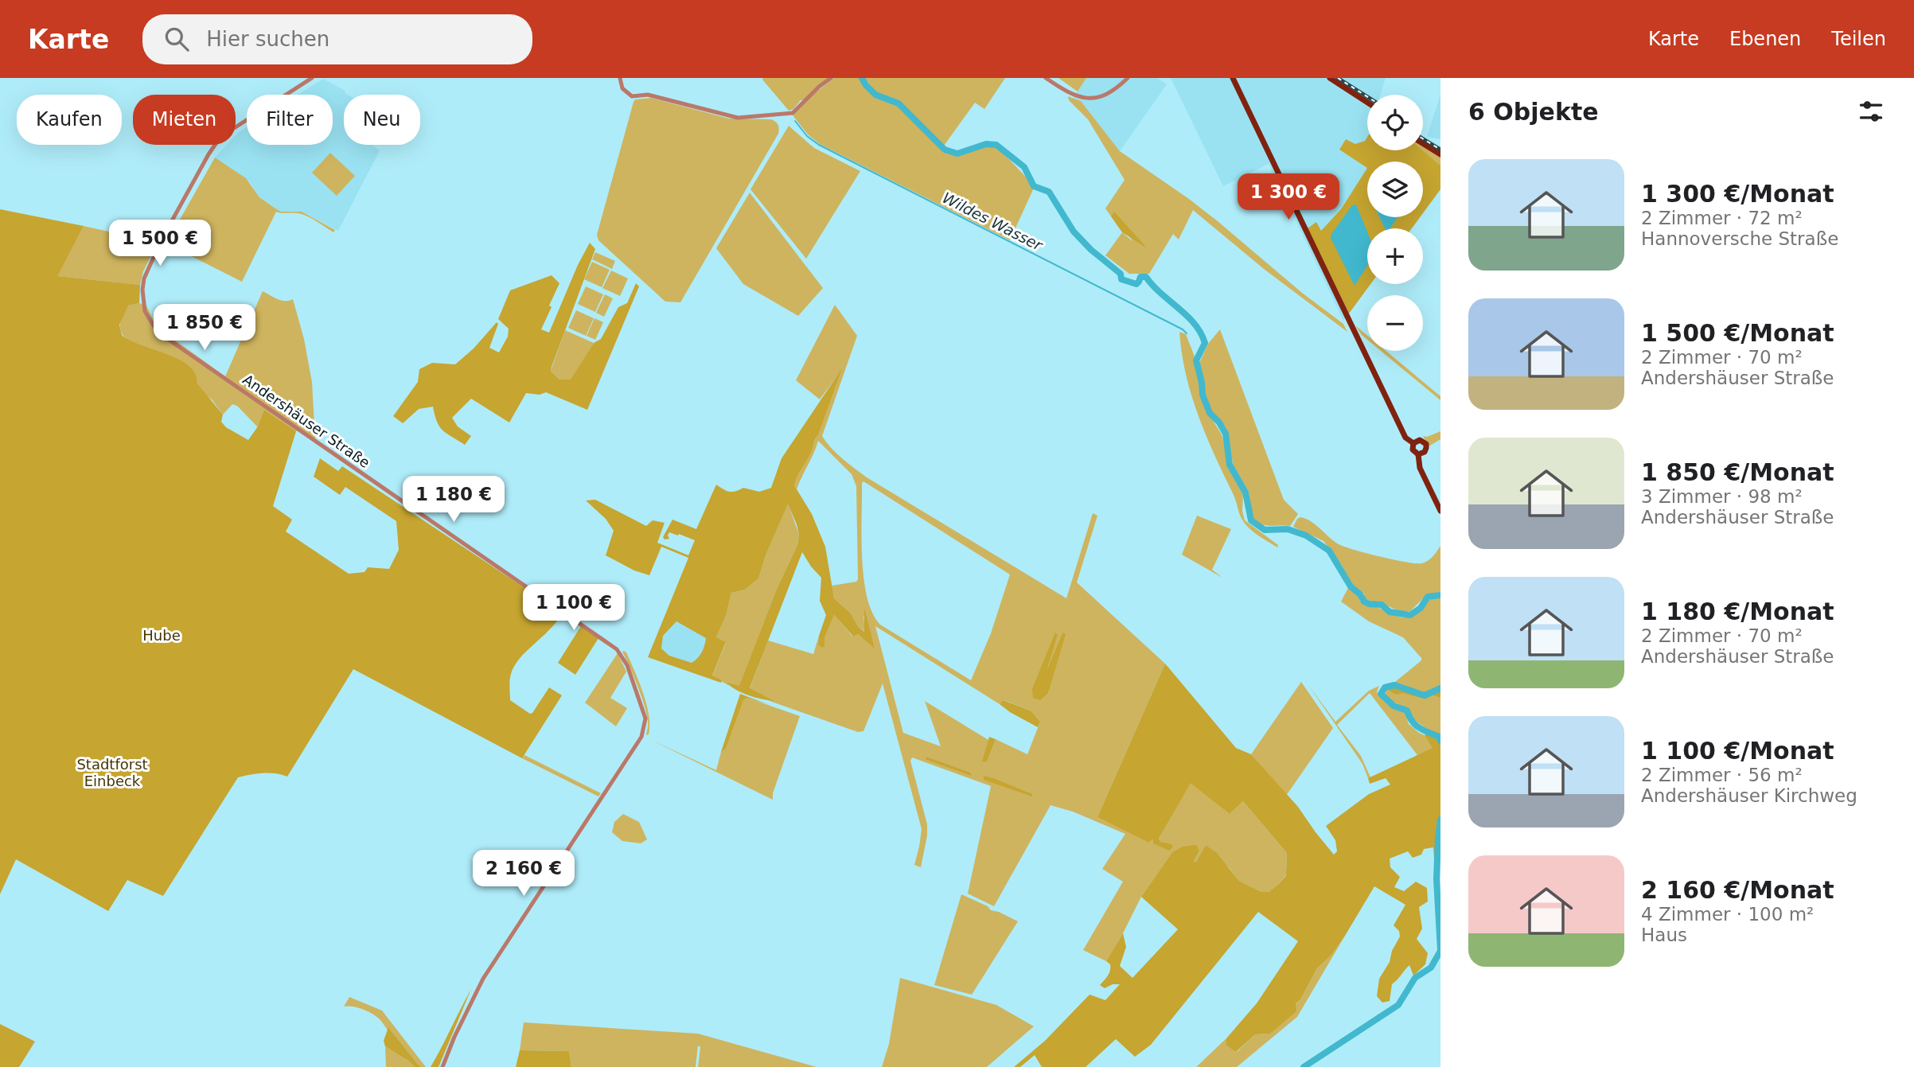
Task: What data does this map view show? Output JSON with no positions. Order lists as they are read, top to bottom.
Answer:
{
  "streets": {
    "street": ["Andershäuser Straße"]
  },
  "water": ["Wildes Wasser"],
  "parks": ["Hube", "Stadtforst Einbeck"],
  "page": {
    "header": "Karte",
    "search": "Hier suchen",
    "nav": ["Karte", "Ebenen", "Teilen"],
    "heading": "6 Objekte",
    "map_buttons": ["+", "−"],
    "chip": [
      "Kaufen",
      "Mieten",
      "Filter",
      "Neu"
    ],
    "list": [
      {
        "name": "1 300 €/Monat",
        "note": "2 Zimmer · 72 m² · Hannoversche Straße"
      },
      {
        "name": "1 500 €/Monat",
        "note": "2 Zimmer · 70 m² · Andershäuser Straße"
      },
      {
        "name": "1 850 €/Monat",
        "note": "3 Zimmer · 98 m² · Andershäuser Straße"
      },
      {
        "name": "1 180 €/Monat",
        "note": "2 Zimmer · 70 m² · Andershäuser Straße"
      },
      {
        "name": "1 100 €/Monat",
        "note": "2 Zimmer · 56 m² · Andershäuser Kirchweg"
      },
      {
        "name": "2 160 €/Monat",
        "note": "4 Zimmer · 100 m² · Haus"
      }
    ],
    "price": [
      "1 300 €",
      "1 500 €",
      "1 850 €",
      "1 180 €",
      "1 100 €",
      "2 160 €"
    ]
  }
}
